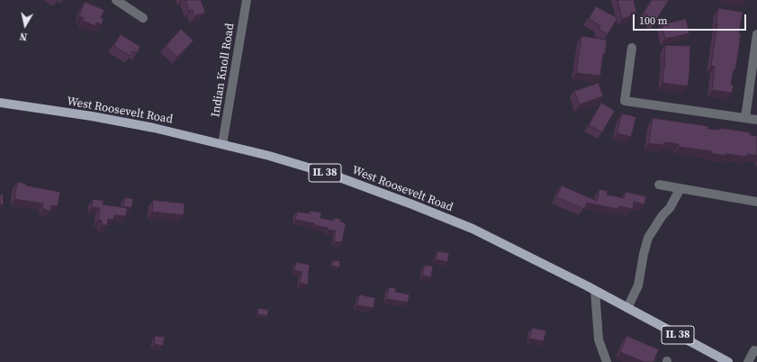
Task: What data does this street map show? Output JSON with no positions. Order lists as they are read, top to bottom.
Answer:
{
  "streets": {
    "main road": ["West Roosevelt Road", "IL 38"],
    "street": ["Indian Knoll Road"]
  },
  "crossings": [
    ["Indian Knoll Road", "West Roosevelt Road"]
  ],
  "scale_bar": "100 m",
  "north": "bottom"
}
